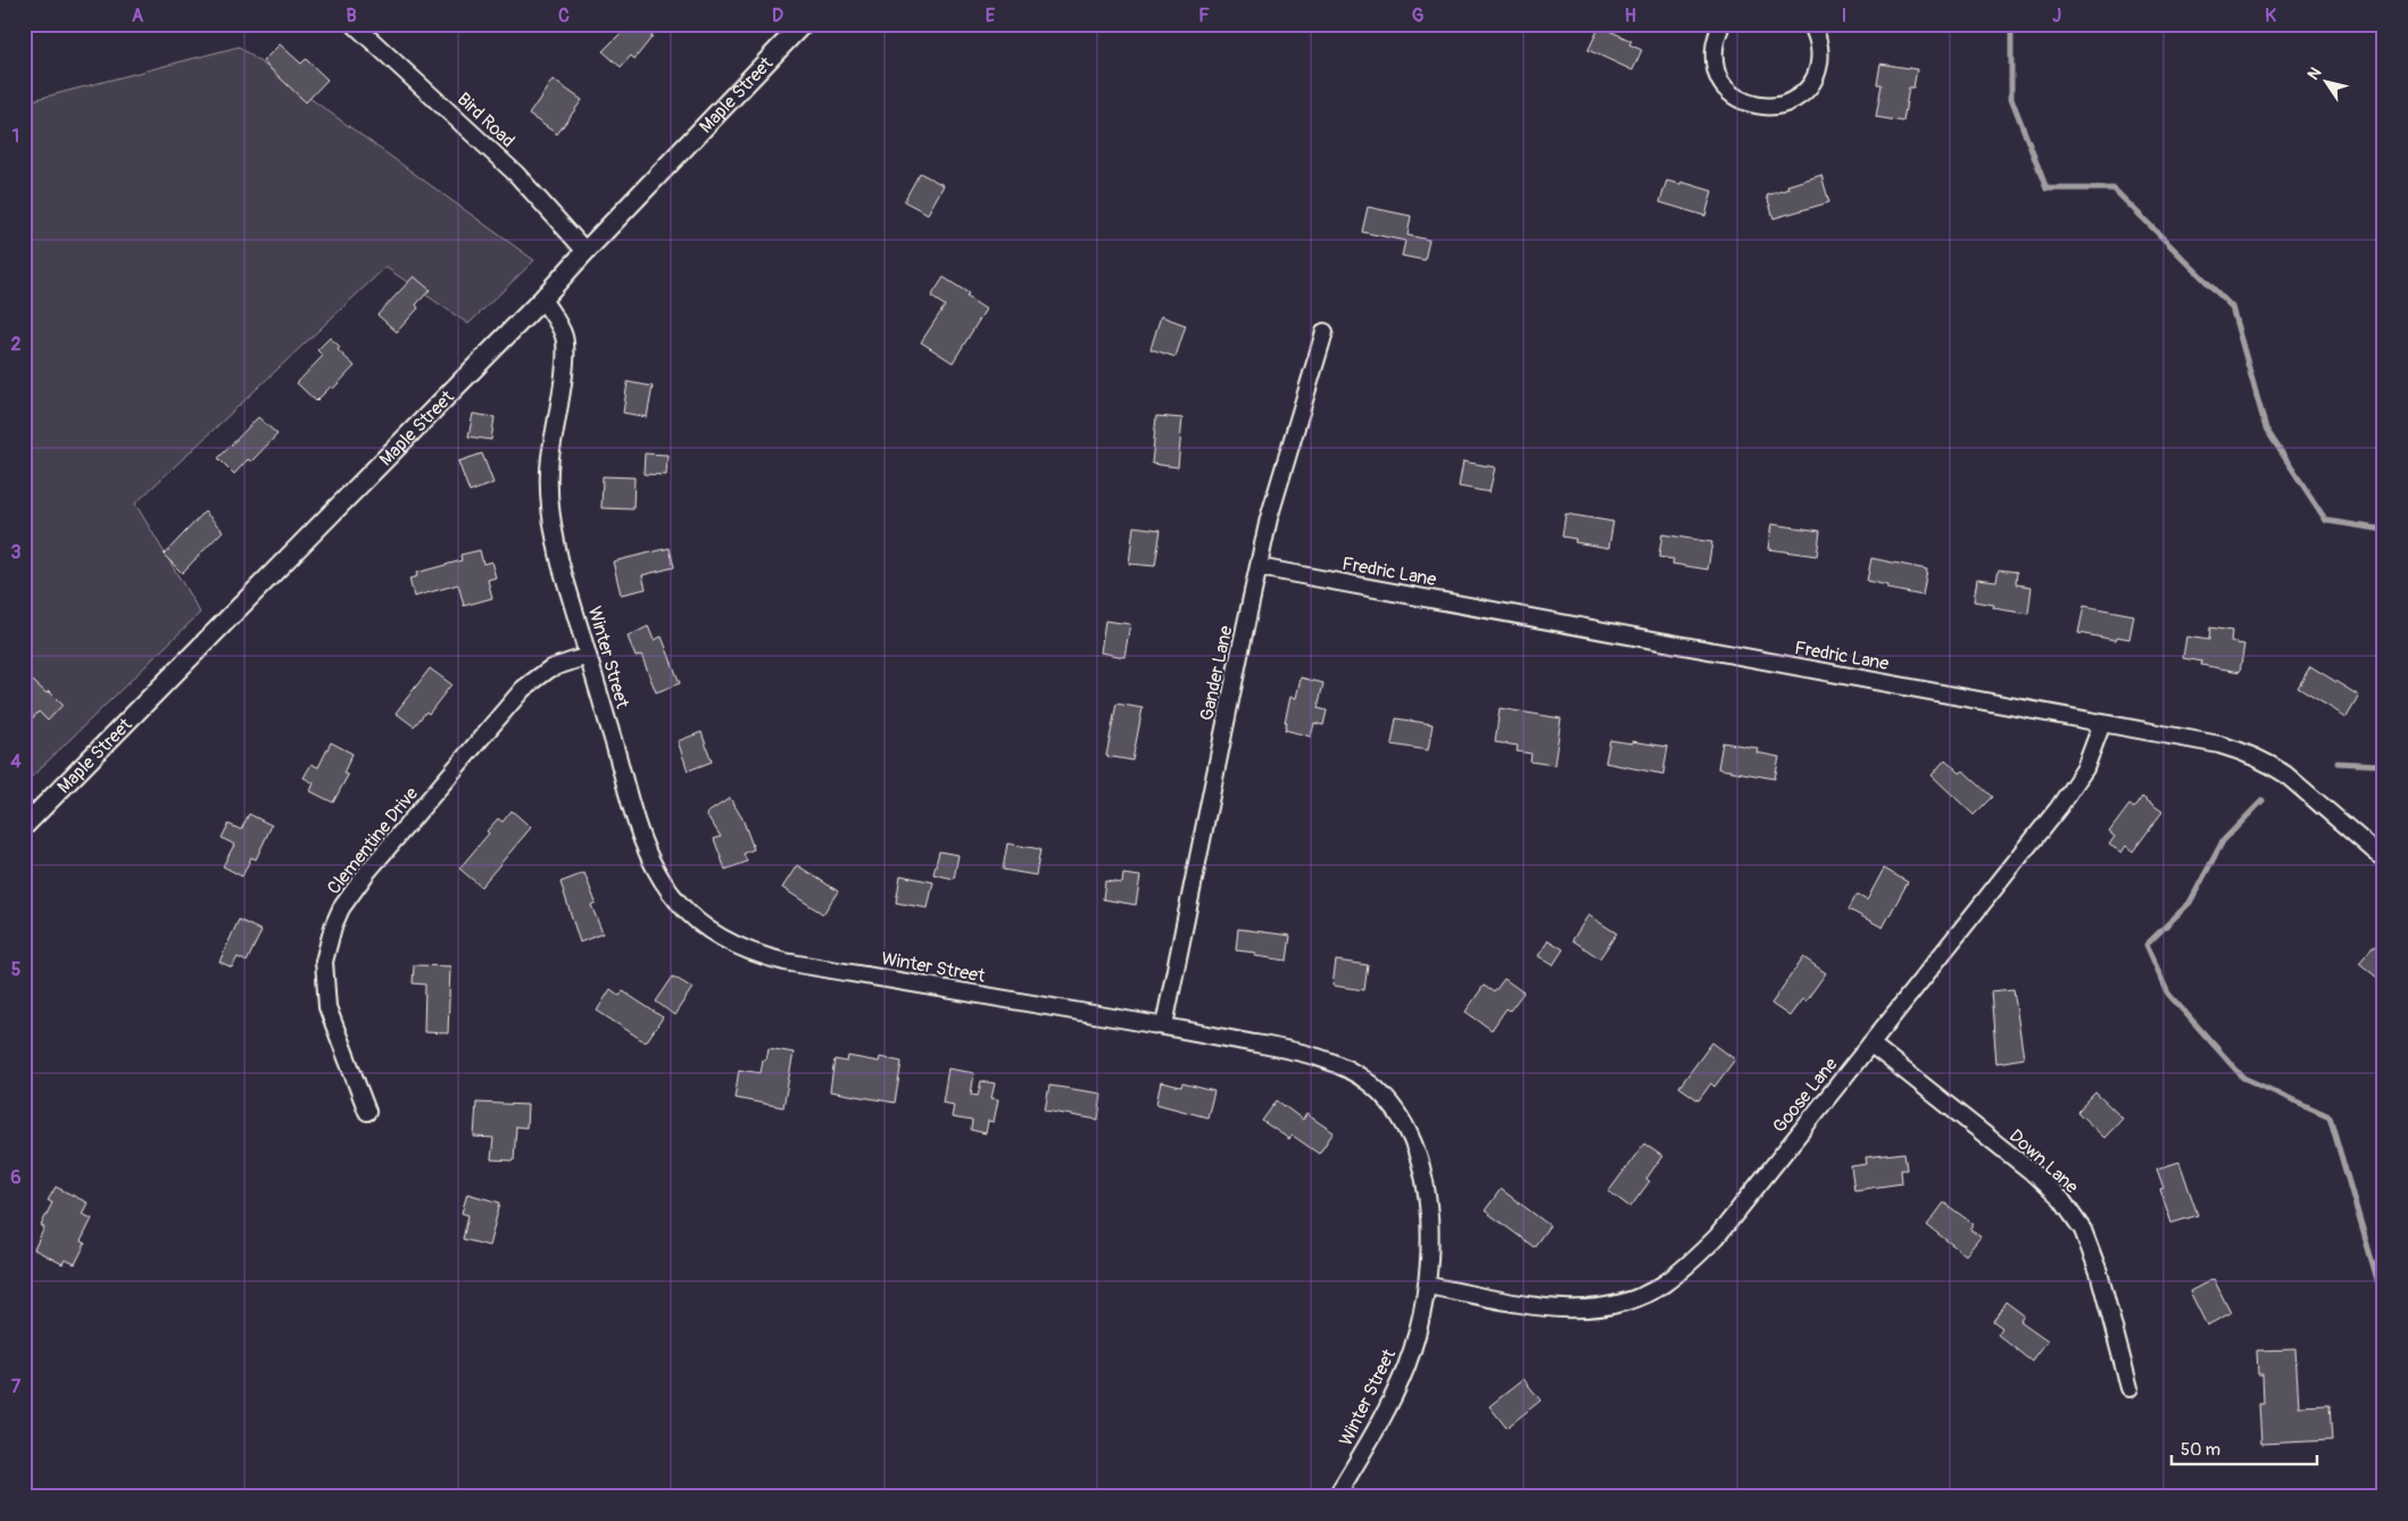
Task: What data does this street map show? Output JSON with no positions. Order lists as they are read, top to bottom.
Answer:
{
  "streets": {
    "street": [
      "Maple Street",
      "Bird Road",
      "Fredric Lane",
      "Winter Street",
      "Gander Lane",
      "Clementine Drive",
      "Goose Lane",
      "Down Lane"
    ]
  },
  "crossings": [
    ["Maple Street", "Bird Road"],
    ["Maple Street", "Winter Street"],
    ["Fredric Lane", "Gander Lane"],
    ["Fredric Lane", "Goose Lane"],
    ["Winter Street", "Gander Lane"],
    ["Winter Street", "Clementine Drive"],
    ["Winter Street", "Goose Lane"],
    ["Goose Lane", "Down Lane"]
  ],
  "scale_bar": "50 m",
  "north": "top left",
  "grid": {
    "columns": [
      "A",
      "B",
      "C",
      "D",
      "E",
      "F",
      "G",
      "H",
      "I",
      "J",
      "K"
    ],
    "rows": [
      "1",
      "2",
      "3",
      "4",
      "5",
      "6",
      "7"
    ]
  }
}
